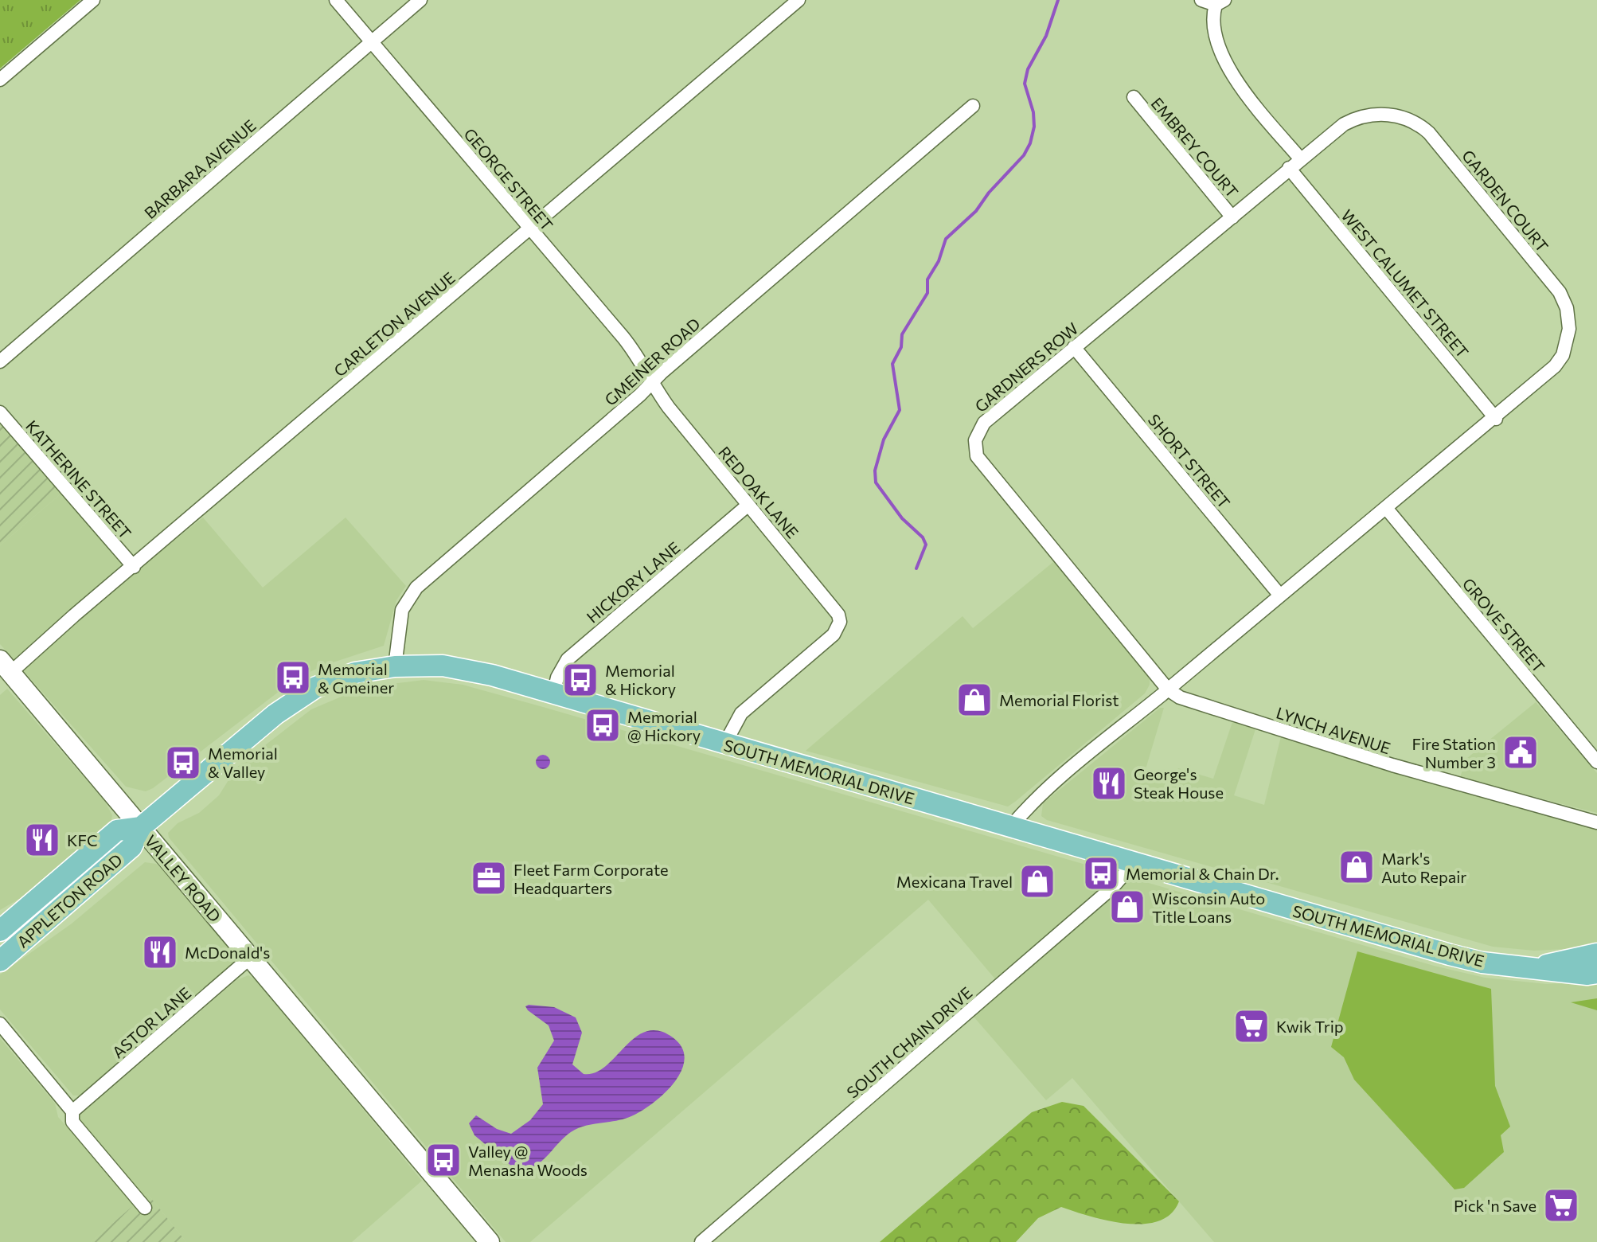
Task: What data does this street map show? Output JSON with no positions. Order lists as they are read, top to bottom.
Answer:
{
  "streets": {
    "main road": ["SOUTH MEMORIAL DRIVE", "APPLETON ROAD"],
    "street": [
      "EMBREY COURT",
      "BARBARA AVENUE",
      "GEORGE STREET",
      "GARDEN COURT",
      "WEST CALUMET STREET",
      "CARLETON AVENUE",
      "GMEINER ROAD",
      "GARDNERS ROW",
      "SHORT STREET",
      "KATHERINE STREET",
      "RED OAK LANE",
      "HICKORY LANE",
      "GROVE STREET",
      "LYNCH AVENUE",
      "VALLEY ROAD",
      "ASTOR LANE",
      "SOUTH CHAIN DRIVE"
    ]
  },
  "crossings": [
    ["EMBREY COURT", "GARDNERS ROW"],
    ["BARBARA AVENUE", "GEORGE STREET"],
    ["GEORGE STREET", "CARLETON AVENUE"],
    ["GEORGE STREET", "GMEINER ROAD"],
    ["GEORGE STREET", "RED OAK LANE"],
    ["GARDEN COURT", "WEST CALUMET STREET"],
    ["GARDEN COURT", "GARDNERS ROW"],
    ["WEST CALUMET STREET", "GARDNERS ROW"],
    ["CARLETON AVENUE", "KATHERINE STREET"],
    ["CARLETON AVENUE", "VALLEY ROAD"],
    ["GMEINER ROAD", "RED OAK LANE"],
    ["GMEINER ROAD", "SOUTH MEMORIAL DRIVE"],
    ["GARDNERS ROW", "SHORT STREET"],
    ["GARDNERS ROW", "LYNCH AVENUE"],
    ["RED OAK LANE", "HICKORY LANE"],
    ["RED OAK LANE", "SOUTH MEMORIAL DRIVE"],
    ["HICKORY LANE", "SOUTH MEMORIAL DRIVE"],
    ["SOUTH MEMORIAL DRIVE", "VALLEY ROAD"],
    ["SOUTH MEMORIAL DRIVE", "APPLETON ROAD"],
    ["SOUTH MEMORIAL DRIVE", "SOUTH CHAIN DRIVE"],
    ["VALLEY ROAD", "APPLETON ROAD"],
    ["VALLEY ROAD", "ASTOR LANE"]
  ],
  "places": {
    "bus stop": [
      "Memorial & Gmeiner",
      "Memorial & Hickory",
      "Memorial @ Hickory",
      "Memorial & Valley",
      "Memorial & Chain Dr.",
      "Valley @ Menasha Woods"
    ],
    "shop": [
      "Memorial Florist",
      "Mark's Auto Repair",
      "Mexicana Travel",
      "Wisconsin Auto Title Loans"
    ],
    "public building": ["Fire Station Number 3"],
    "restaurant": ["George's Steak House", "KFC", "McDonald's"],
    "office": ["Fleet Farm Corporate Headquarters"],
    "supermarket": ["Kwik Trip", "Pick 'n Save"]
  }
}
